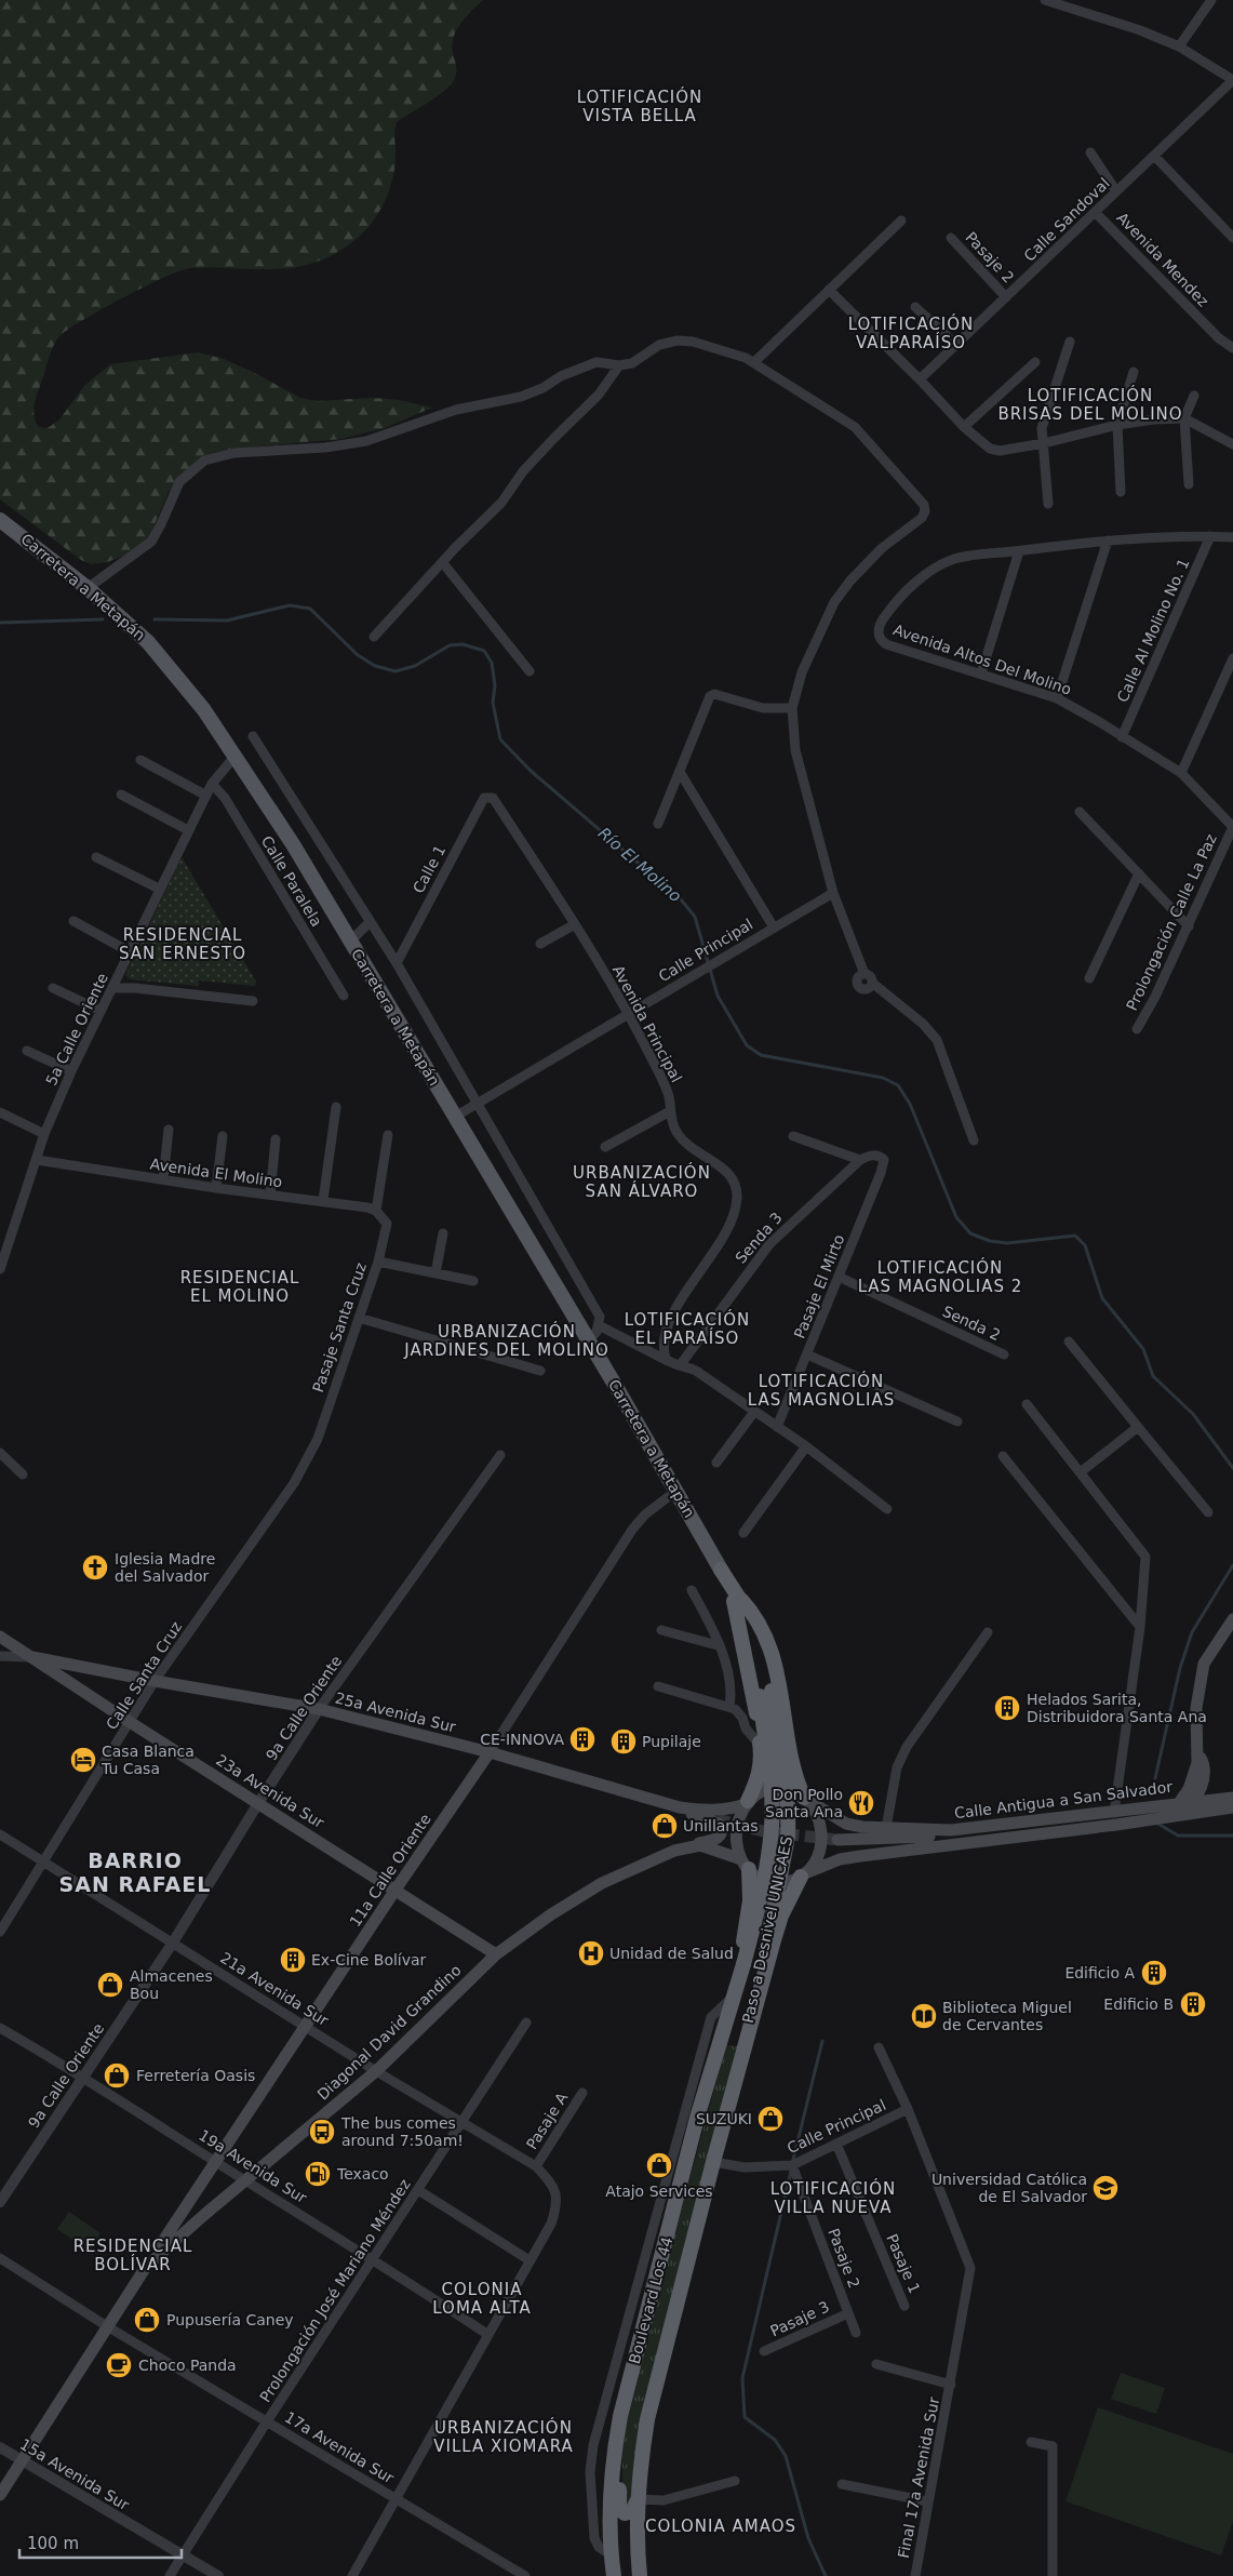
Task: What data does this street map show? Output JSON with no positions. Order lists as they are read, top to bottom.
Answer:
{
  "streets": {
    "highway": ["Paso a Desnivel UNICAES", "Boulevard Los 44"],
    "main road": [
      "Carretera a Metapán",
      "25a Avenida Sur",
      "23a Avenida Sur",
      "Calle Antigua a San Salvador",
      "11a Calle Oriente",
      "Diagonal David Grandino"
    ],
    "street": [
      "Calle Sandoval",
      "Pasaje 2",
      "Avenida Mendez",
      "Calle Al Molino No. 1",
      "Avenida Altos Del Molino",
      "Calle 1",
      "Calle Paralela",
      "Prolongación Calle La Paz",
      "Calle Principal",
      "Avenida Principal",
      "5a Calle Oriente",
      "Avenida El Molino",
      "Senda 3",
      "Pasaje El Mirto",
      "Senda 2",
      "Pasaje Santa Cruz",
      "Calle Santa Cruz",
      "9a Calle Oriente",
      "21a Avenida Sur",
      "Pasaje A",
      "19a Avenida Sur",
      "Pasaje 1",
      "Prolongación José Mariano Méndez",
      "Pasaje 3",
      "17a Avenida Sur",
      "15a Avenida Sur",
      "Final 17a Avenida Sur"
    ]
  },
  "crossings": [
    ["Calle Sandoval", "Pasaje 2"],
    ["Calle Sandoval", "Avenida Mendez"],
    ["Pasaje 2", "Calle Principal"],
    ["Pasaje 2", "Pasaje 3"],
    ["Carretera a Metapán", "Calle Principal"],
    ["Carretera a Metapán", "5a Calle Oriente"],
    ["Carretera a Metapán", "11a Calle Oriente"],
    ["Carretera a Metapán", "Paso a Desnivel UNICAES"],
    ["Calle Al Molino No. 1", "Avenida Altos Del Molino"],
    ["Avenida Altos Del Molino", "Prolongación Calle La Paz"],
    ["Calle 1", "Avenida Principal"],
    ["Calle Paralela", "5a Calle Oriente"],
    ["Calle Principal", "Avenida Principal"],
    ["Calle Principal", "Pasaje 1"],
    ["Calle Principal", "Boulevard Los 44"],
    ["Calle Principal", "Final 17a Avenida Sur"],
    ["5a Calle Oriente", "Avenida El Molino"],
    ["Avenida El Molino", "Pasaje Santa Cruz"],
    ["Senda 3", "Pasaje El Mirto"],
    ["Pasaje El Mirto", "Senda 2"],
    ["Pasaje Santa Cruz", "Calle Santa Cruz"],
    ["Calle Santa Cruz", "25a Avenida Sur"],
    ["Calle Santa Cruz", "23a Avenida Sur"],
    ["Calle Santa Cruz", "21a Avenida Sur"],
    ["9a Calle Oriente", "25a Avenida Sur"],
    ["9a Calle Oriente", "23a Avenida Sur"],
    ["9a Calle Oriente", "21a Avenida Sur"],
    ["9a Calle Oriente", "19a Avenida Sur"],
    ["25a Avenida Sur", "23a Avenida Sur"],
    ["25a Avenida Sur", "Calle Antigua a San Salvador"],
    ["25a Avenida Sur", "11a Calle Oriente"],
    ["25a Avenida Sur", "Diagonal David Grandino"],
    ["23a Avenida Sur", "11a Calle Oriente"],
    ["23a Avenida Sur", "Diagonal David Grandino"],
    ["Calle Antigua a San Salvador", "Diagonal David Grandino"],
    ["11a Calle Oriente", "21a Avenida Sur"],
    ["11a Calle Oriente", "Diagonal David Grandino"],
    ["11a Calle Oriente", "19a Avenida Sur"],
    ["Paso a Desnivel UNICAES", "Boulevard Los 44"],
    ["21a Avenida Sur", "Diagonal David Grandino"],
    ["21a Avenida Sur", "Pasaje A"],
    ["21a Avenida Sur", "19a Avenida Sur"],
    ["21a Avenida Sur", "Prolongación José Mariano Méndez"],
    ["21a Avenida Sur", "17a Avenida Sur"],
    ["Diagonal David Grandino", "19a Avenida Sur"],
    ["Diagonal David Grandino", "17a Avenida Sur"],
    ["19a Avenida Sur", "Prolongación José Mariano Méndez"],
    ["Prolongación José Mariano Méndez", "17a Avenida Sur"],
    ["Prolongación José Mariano Méndez", "15a Avenida Sur"]
  ],
  "districts": [
    "LOTIFICACIÓN VISTA BELLA",
    "LOTIFICACIÓN VALPARAÍSO",
    "LOTIFICACIÓN BRISAS DEL MOLINO",
    "RESIDENCIAL SAN ERNESTO",
    "URBANIZACIÓN SAN ÁLVARO",
    "LOTIFICACIÓN LAS MAGNOLIAS 2",
    "RESIDENCIAL EL MOLINO",
    "LOTIFICACIÓN EL PARAÍSO",
    "URBANIZACIÓN JARDINES DEL MOLINO",
    "LOTIFICACIÓN LAS MAGNOLIAS",
    "BARRIO SAN RAFAEL",
    "LOTIFICACIÓN VILLA NUEVA",
    "RESIDENCIAL BOLÍVAR",
    "COLONIA LOMA ALTA",
    "URBANIZACIÓN VILLA XIOMARA",
    "COLONIA AMAOS"
  ],
  "water": ["Río El Molino"],
  "places": {
    "church": ["Iglesia Madre del Salvador"],
    "building": [
      "Helados Sarita, Distribuidora Santa Ana",
      "CE-INNOVA",
      "Pupilaje",
      "Ex-Cine Bolívar",
      "Edificio A",
      "Edificio B"
    ],
    "hotel": ["Casa Blanca Tu Casa"],
    "restaurant": ["Don Pollo Santa Ana"],
    "shop": [
      "Unillantas",
      "Almacenes Bou",
      "Ferretería Oasis",
      "SUZUKI",
      "Atajo Services",
      "Pupusería Caney"
    ],
    "hospital": ["Unidad de Salud"],
    "library": ["Biblioteca Miguel de Cervantes"],
    "bus stop": ["The bus comes around 7:50am!"],
    "fuel station": ["Texaco"],
    "school or university": ["Universidad Católica de El Salvador"],
    "cafe": ["Choco Panda"]
  },
  "scale_bar": "100 m"
}
